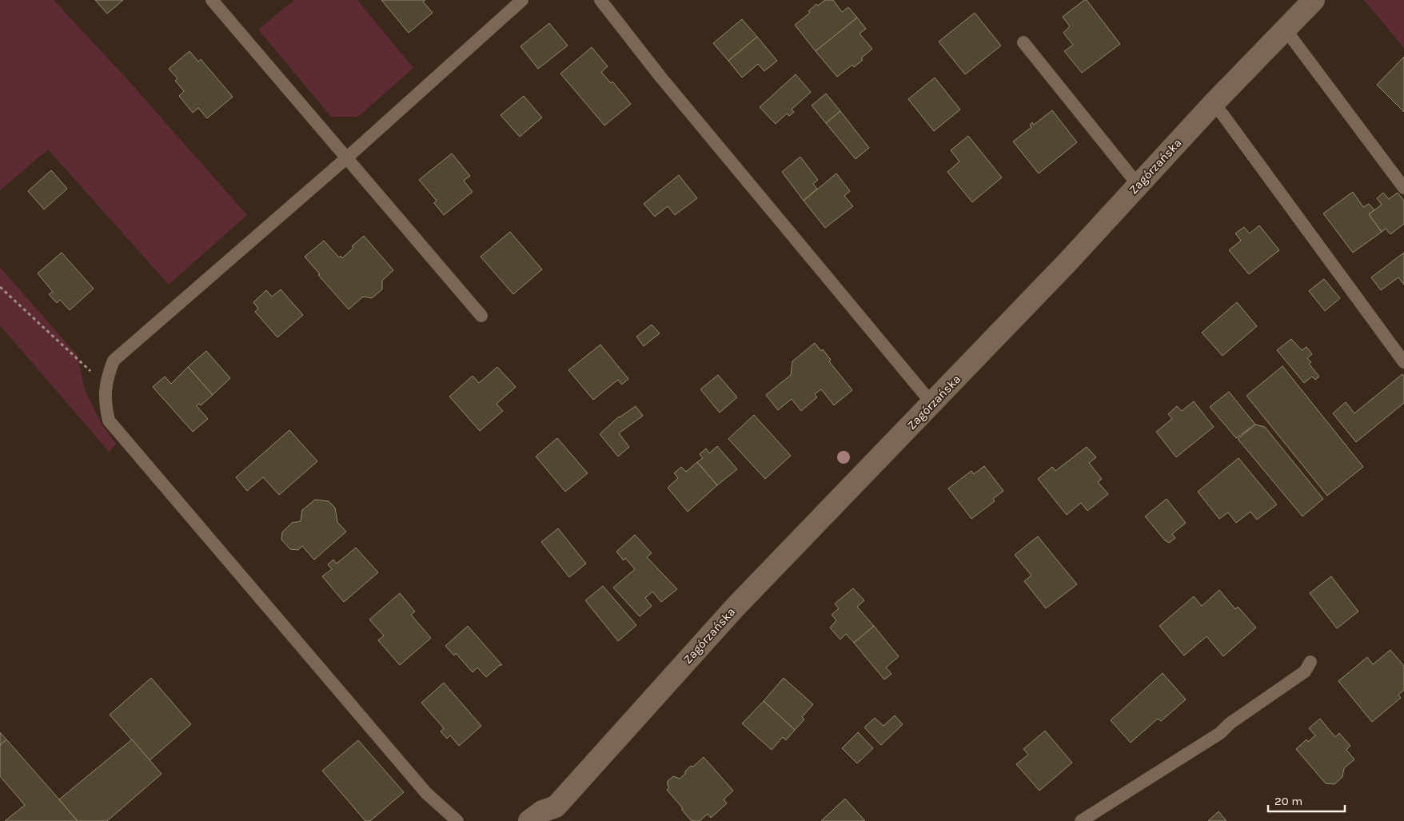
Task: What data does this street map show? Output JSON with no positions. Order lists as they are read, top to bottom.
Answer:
{
  "streets": {
    "street": ["Zagórzańska"]
  },
  "scale_bar": "20 m"
}
